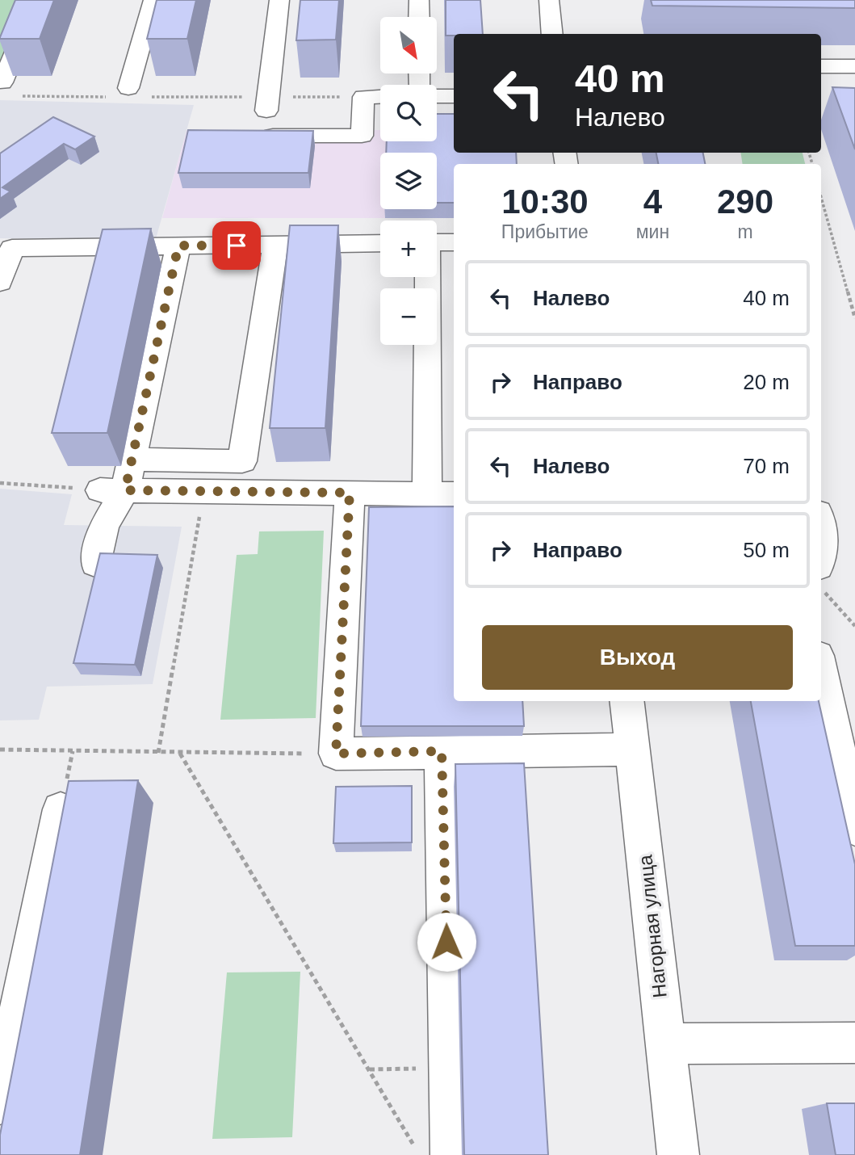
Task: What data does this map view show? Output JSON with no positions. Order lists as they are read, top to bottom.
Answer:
{
  "streets": {
    "street": ["Нагорная улица"]
  },
  "north": "bottom right",
  "page": {
    "map_buttons": ["+", "−"],
    "turn": ["40 m", "Налево"],
    "eta": [
      "10:30",
      "Прибытие",
      "4",
      "мин",
      "290",
      "m"
    ],
    "list": [
      {
        "name": "Налево",
        "value": "40 m"
      },
      {
        "name": "Направо",
        "value": "20 m"
      },
      {
        "name": "Налево",
        "value": "70 m"
      },
      {
        "name": "Направо",
        "value": "50 m"
      }
    ],
    "buttons": "Выход"
  }
}
